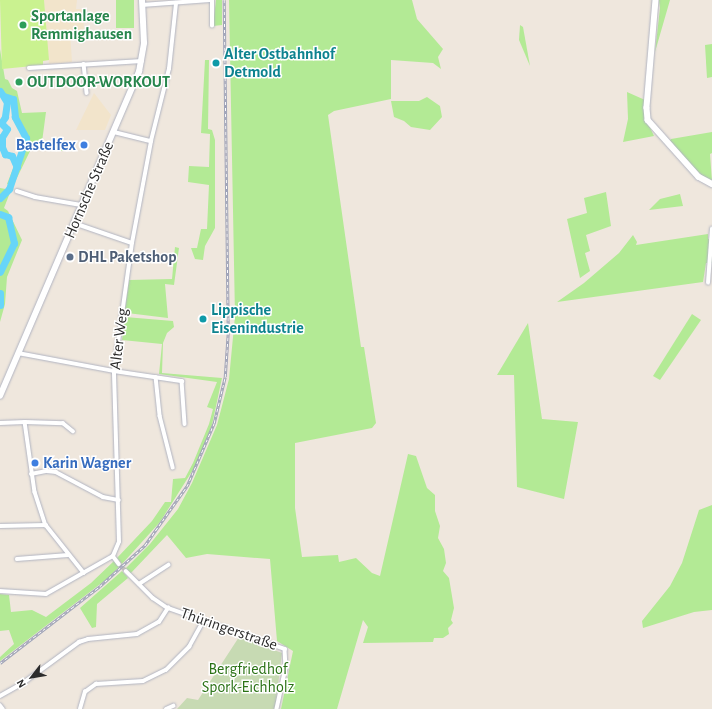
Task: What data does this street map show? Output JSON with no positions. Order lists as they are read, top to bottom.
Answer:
{
  "streets": {
    "main road": ["Hornsche Straße"],
    "street": ["Alter Weg", "Thüringerstraße"]
  },
  "parks": ["Bergfriedhof Spork-Eichholz"],
  "places": [
    "Sportanlage Remmighausen",
    "Alter Ostbahnhof Detmold",
    "OUTDOOR-WORKOUT",
    "Bastelfex",
    "DHL Paketshop",
    "Lippische Eisenindustrie",
    "Karin Wagner"
  ],
  "north": "bottom left"
}
